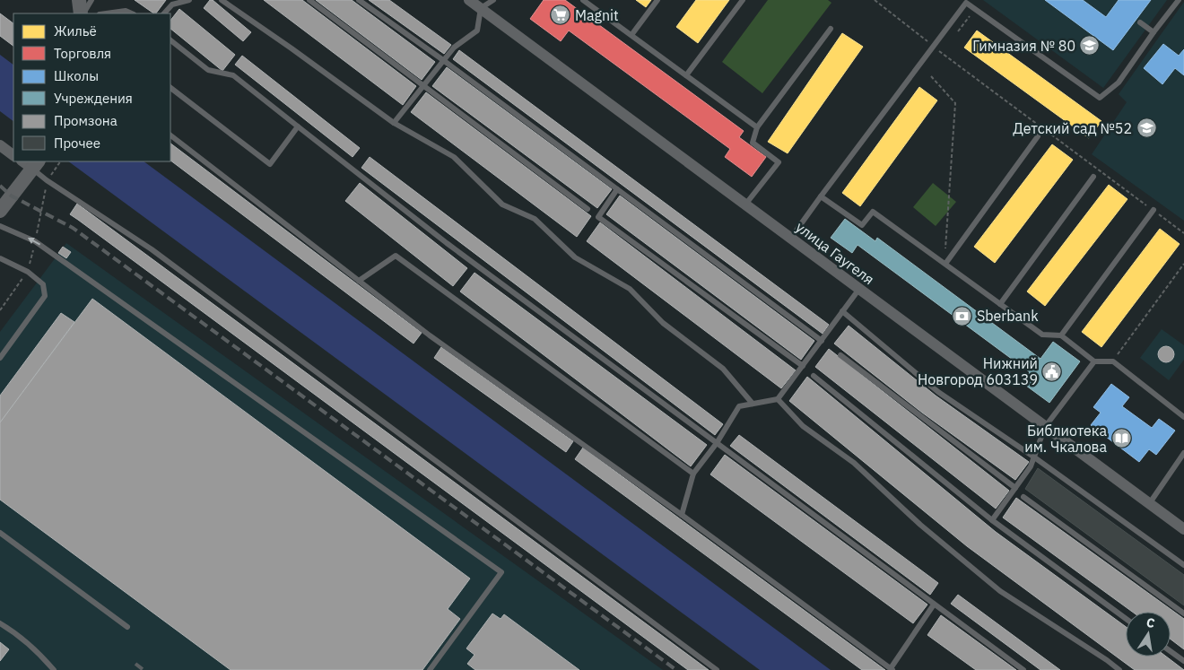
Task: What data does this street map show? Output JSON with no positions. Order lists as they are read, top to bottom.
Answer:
{
  "streets": {
    "street": ["улица Гаугеля"]
  },
  "places": {
    "supermarket": ["Magnit"],
    "school or university": ["Гимназия № 80", "Детский сад №52"],
    "bank": ["Sberbank"],
    "public building": ["Нижний Новгород 603139"],
    "library": ["Библиотека им. Чкалова"]
  },
  "legend": [
    "Жильё",
    "Торговля",
    "Школы",
    "Учреждения",
    "Промзона",
    "Прочее"
  ],
  "north": "top"
}
